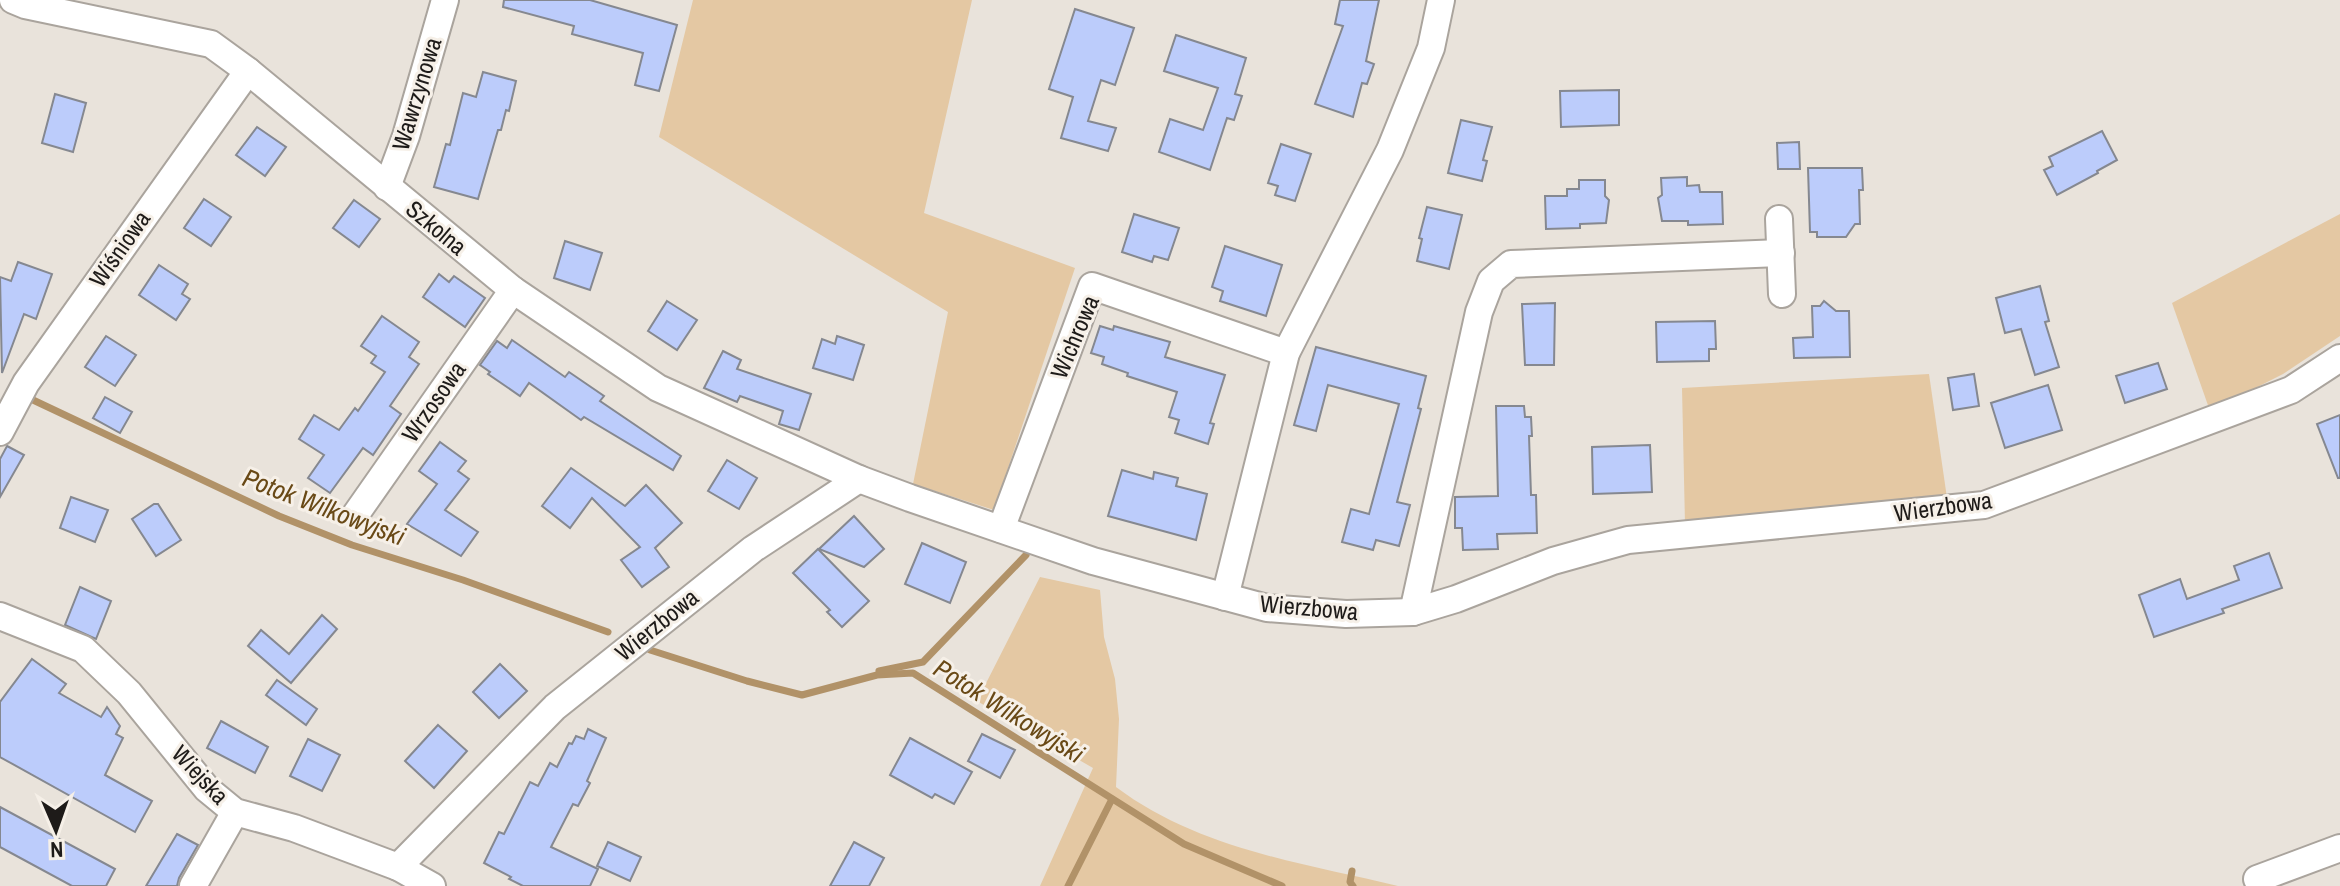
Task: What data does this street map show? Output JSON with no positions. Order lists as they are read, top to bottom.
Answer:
{
  "streets": {
    "street": [
      "Wawrzynowa",
      "Szkolna",
      "Wiśniowa",
      "Wichrowa",
      "Wrzosowa",
      "Wierzbowa",
      "Wiejska"
    ]
  },
  "crossings": [
    ["Wawrzynowa", "Szkolna"],
    ["Szkolna", "Wiśniowa"],
    ["Szkolna", "Wrzosowa"],
    ["Szkolna", "Wierzbowa"],
    ["Wichrowa", "Wierzbowa"],
    ["Wierzbowa", "Wiejska"]
  ],
  "water": ["Potok Wilkowyjski"],
  "north": "bottom"
}
